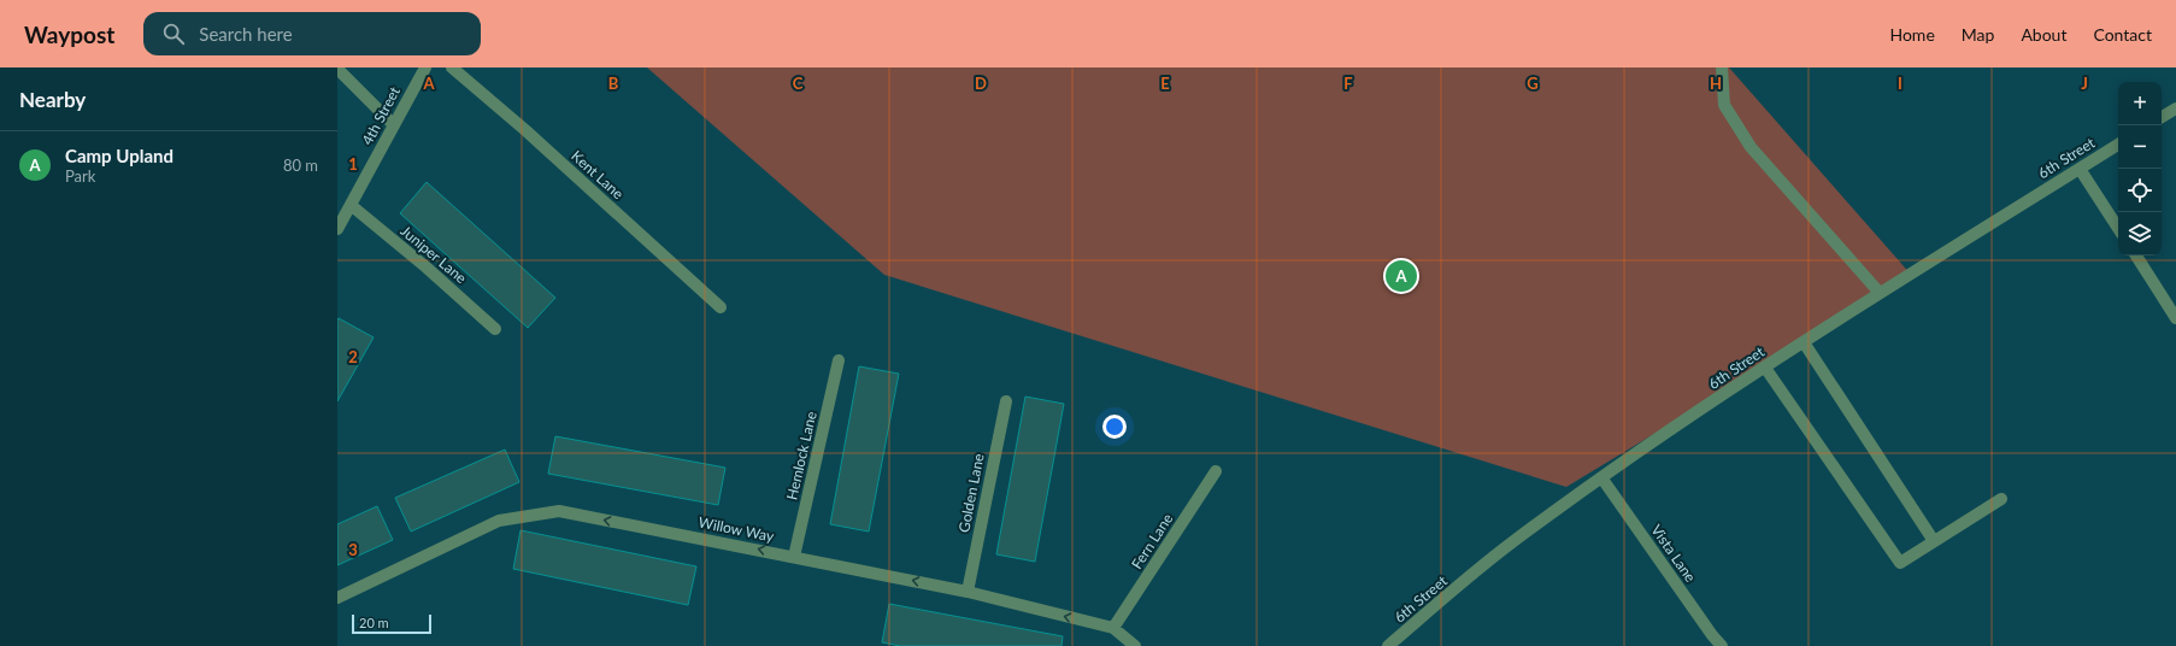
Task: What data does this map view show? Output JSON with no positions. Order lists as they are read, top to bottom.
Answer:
{
  "streets": {
    "street": [
      "4th Street",
      "6th Street",
      "Kent Lane",
      "Juniper Lane",
      "Hemlock Lane",
      "Golden Lane",
      "Willow Way",
      "Fern Lane",
      "Vista Lane"
    ]
  },
  "crossings": [
    ["4th Street", "Juniper Lane"],
    ["6th Street", "Vista Lane"],
    ["Hemlock Lane", "Willow Way"],
    ["Golden Lane", "Willow Way"],
    ["Willow Way", "Fern Lane"]
  ],
  "one_way": ["Willow Way"],
  "scale_bar": "20 m",
  "page": {
    "header": "Waypost",
    "search": "Search here",
    "nav": [
      "Home",
      "Map",
      "About",
      "Contact"
    ],
    "heading": "Nearby",
    "map_buttons": ["+", "−"],
    "list": [
      {
        "mark": "A",
        "name": "Camp Upland",
        "note": "Park",
        "value": "80 m"
      }
    ],
    "pins": "A",
    "scale": "20 m"
  },
  "grid": {
    "columns": [
      "A",
      "B",
      "C",
      "D",
      "E",
      "F",
      "G",
      "H",
      "I",
      "J"
    ],
    "rows": ["1", "2", "3"]
  }
}
